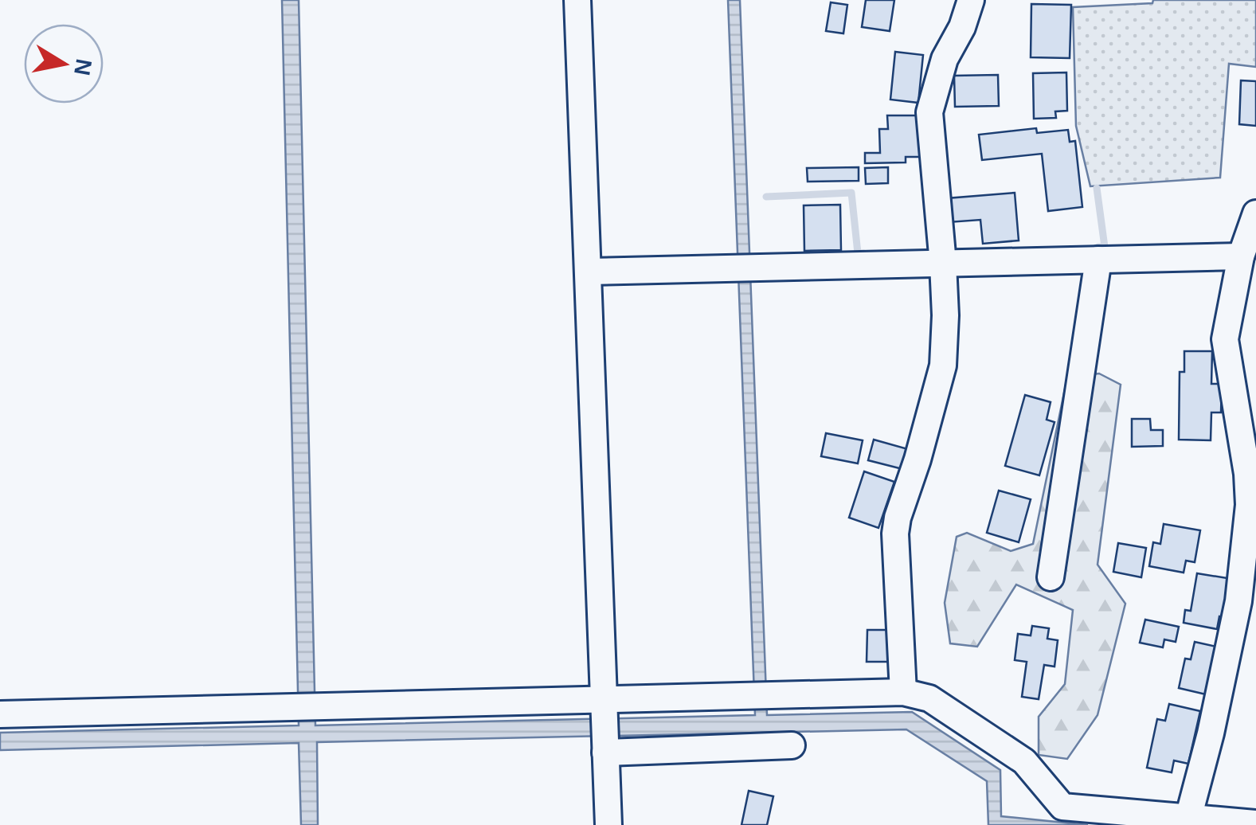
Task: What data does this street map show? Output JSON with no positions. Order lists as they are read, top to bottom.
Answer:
{
  "north": "right"
}
